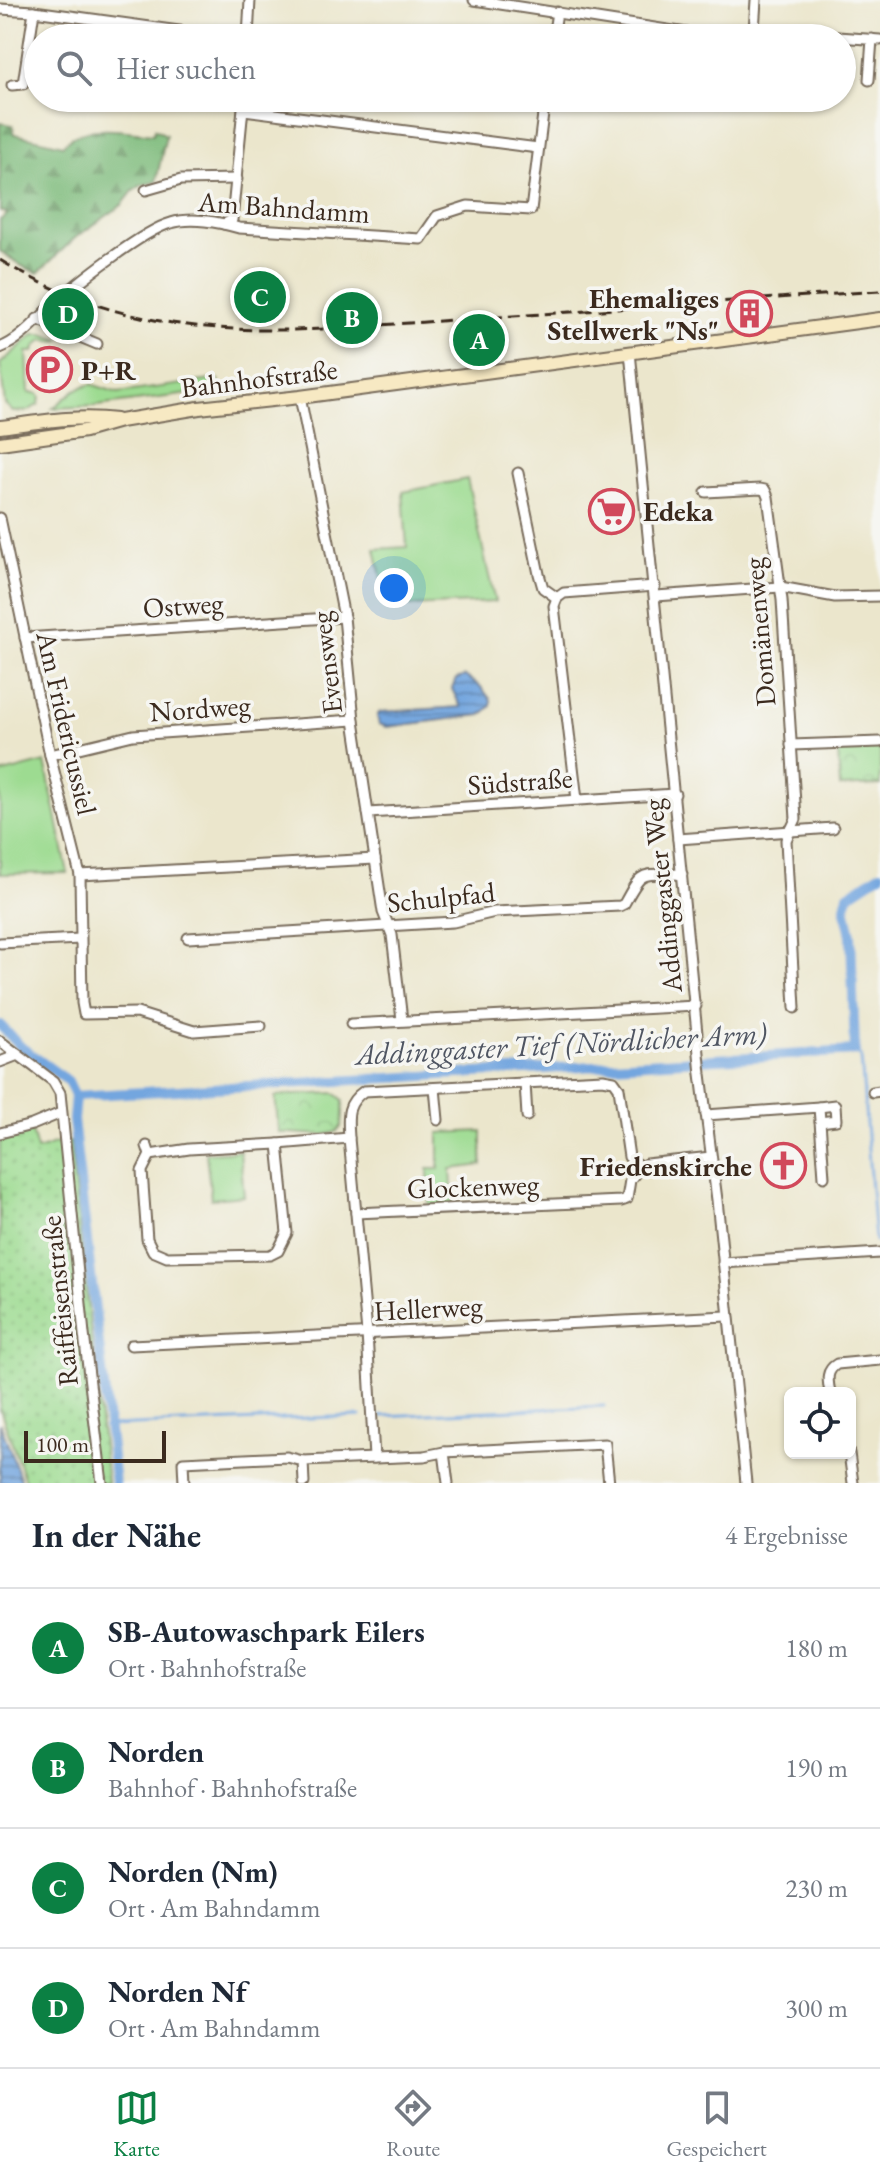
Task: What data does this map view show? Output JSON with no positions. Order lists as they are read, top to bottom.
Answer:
{
  "streets": {
    "main road": ["Bahnhofstraße"],
    "street": [
      "Am Bahndamm",
      "Ostweg",
      "Domänenweg",
      "Evensweg",
      "Nordweg",
      "Am Fridericussiel",
      "Südstraße",
      "Addinggaster Weg",
      "Schulpfad",
      "Glockenweg",
      "Raiffeisenstraße",
      "Hellerweg"
    ]
  },
  "crossings": [
    ["Bahnhofstraße", "Evensweg"],
    ["Bahnhofstraße", "Addinggaster Weg"],
    ["Ostweg", "Evensweg"],
    ["Ostweg", "Am Fridericussiel"],
    ["Evensweg", "Nordweg"],
    ["Evensweg", "Südstraße"],
    ["Evensweg", "Schulpfad"],
    ["Nordweg", "Am Fridericussiel"],
    ["Südstraße", "Addinggaster Weg"],
    ["Addinggaster Weg", "Schulpfad"],
    ["Addinggaster Weg", "Hellerweg"]
  ],
  "water": ["Addinggaster Tief (Nördlicher Arm)"],
  "places": {
    "building": ["Ehemaliges Stellwerk \"Ns\""],
    "parking": ["P+R"],
    "supermarket": ["Edeka"],
    "church": ["Friedenskirche"]
  },
  "scale_bar": "100 m",
  "page": {
    "search": "Hier suchen",
    "pins": [
      "C",
      "D",
      "B",
      "A"
    ],
    "scale": "100 m",
    "heading": ["In der Nähe", "4 Ergebnisse"],
    "list": [
      {
        "mark": "A",
        "name": "SB-Autowaschpark Eilers",
        "note": "Ort · Bahnhofstraße",
        "value": "180 m"
      },
      {
        "mark": "B",
        "name": "Norden",
        "note": "Bahnhof · Bahnhofstraße",
        "value": "190 m"
      },
      {
        "mark": "C",
        "name": "Norden (Nm)",
        "note": "Ort · Am Bahndamm",
        "value": "230 m"
      },
      {
        "mark": "D",
        "name": "Norden Nf",
        "note": "Ort · Am Bahndamm",
        "value": "300 m"
      }
    ],
    "nav": ["Karte", "Route", "Gespeichert"]
  }
}
